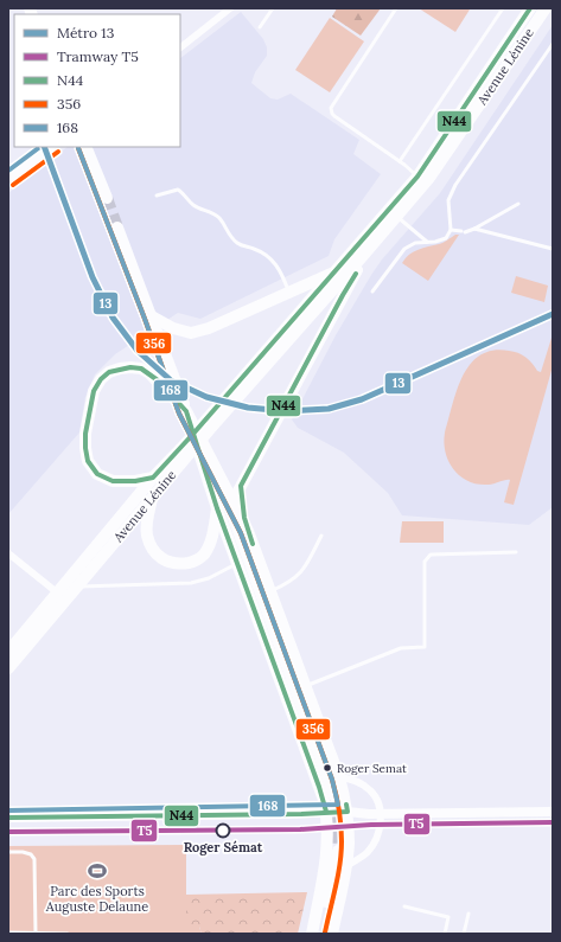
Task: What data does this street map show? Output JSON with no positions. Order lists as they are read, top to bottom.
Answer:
{
  "streets": {
    "main road": ["Avenue Lénine"]
  },
  "places": {
    "other": ["Roger Semat", "Roger Sémat"],
    "sports": ["Parc des Sports Auguste Delaune"]
  },
  "lines": [
    "transit line N44",
    "metro line 13",
    "transit line 168",
    "transit line 356",
    "tram line T5"
  ],
  "legend": [
    "Métro 13",
    "Tramway T5",
    "N44",
    "356",
    "168"
  ]
}
